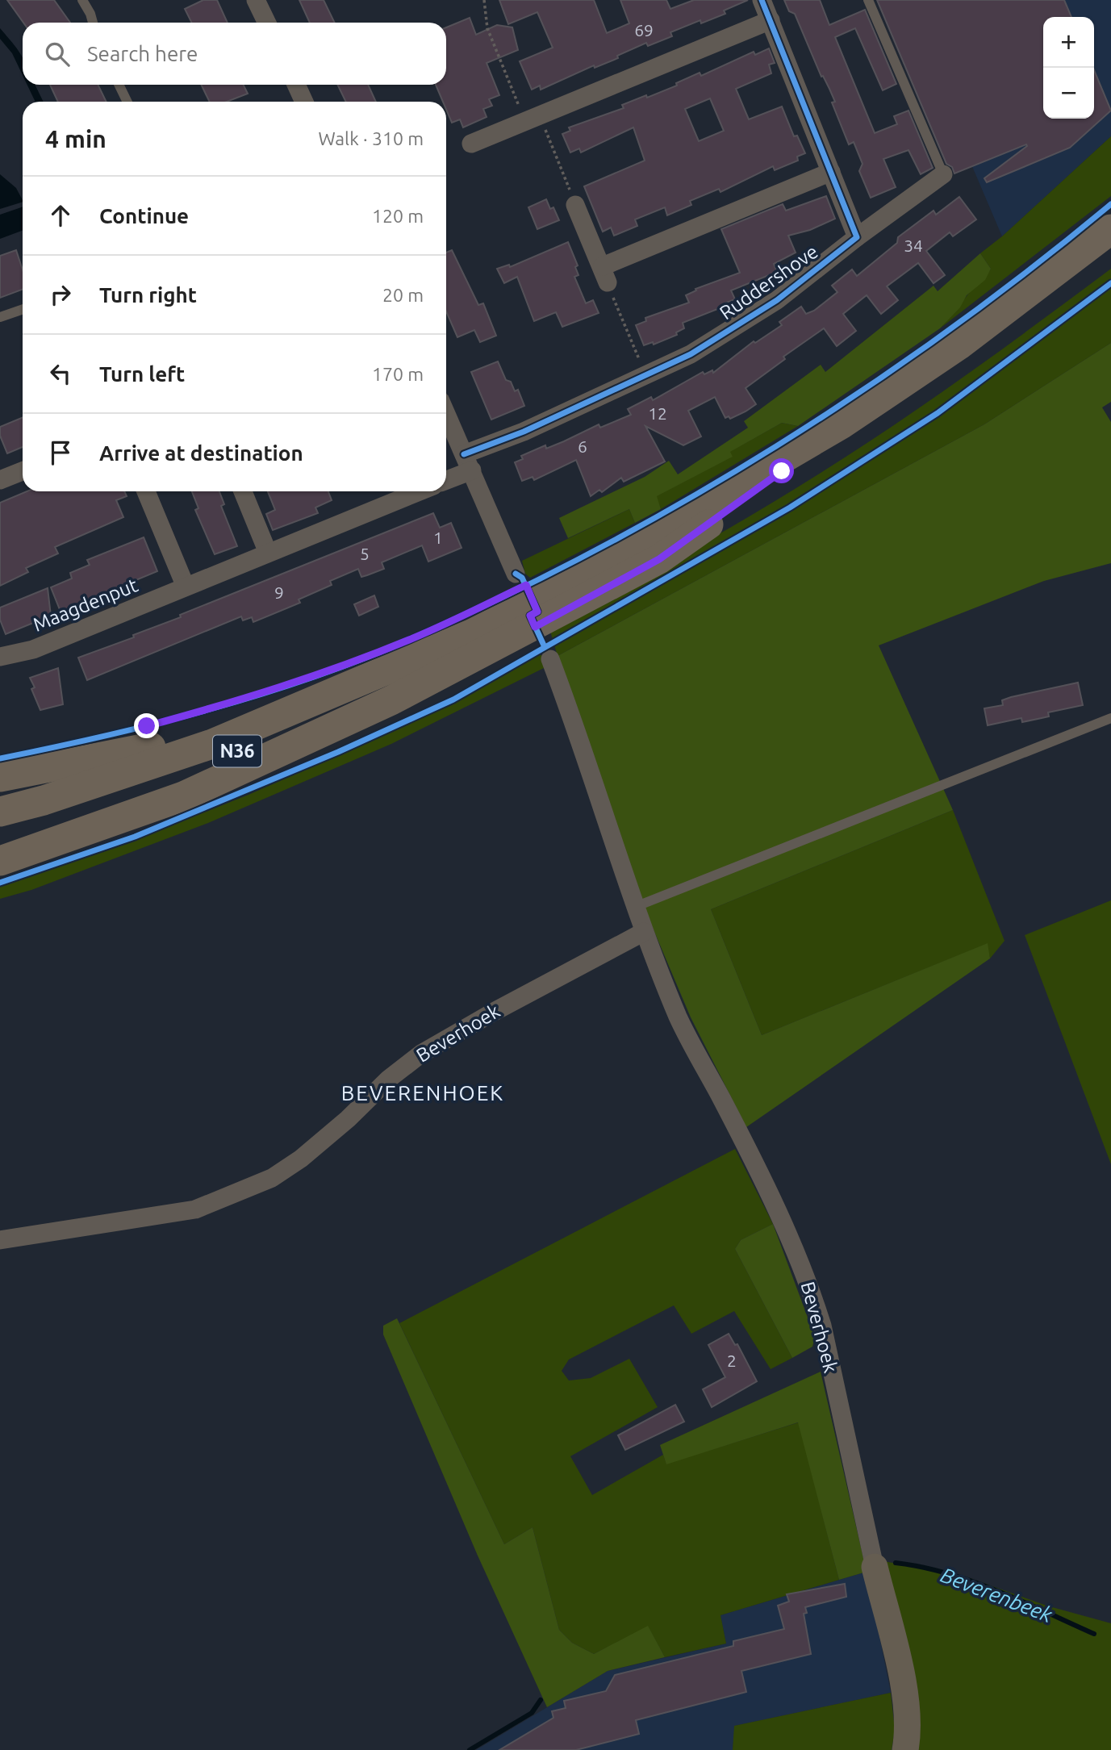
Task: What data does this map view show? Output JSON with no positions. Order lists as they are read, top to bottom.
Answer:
{
  "streets": {
    "main road": ["N36"],
    "street": ["Ruddershove", "Maagdenput", "Beverhoek"]
  },
  "districts": ["BEVERENHOEK"],
  "water": ["Beverenbeek"],
  "house_numbers": [
    "69",
    "34",
    "12",
    "6",
    "1",
    "5",
    "9",
    "2"
  ],
  "page": {
    "map_buttons": ["+", "−"],
    "search": "Search here",
    "heading": ["4 min", "Walk · 310 m"],
    "list": [
      ["Continue", "120 m"],
      ["Turn right", "20 m"],
      ["Turn left", "170 m"],
      "Arrive at destination"
    ]
  }
}
